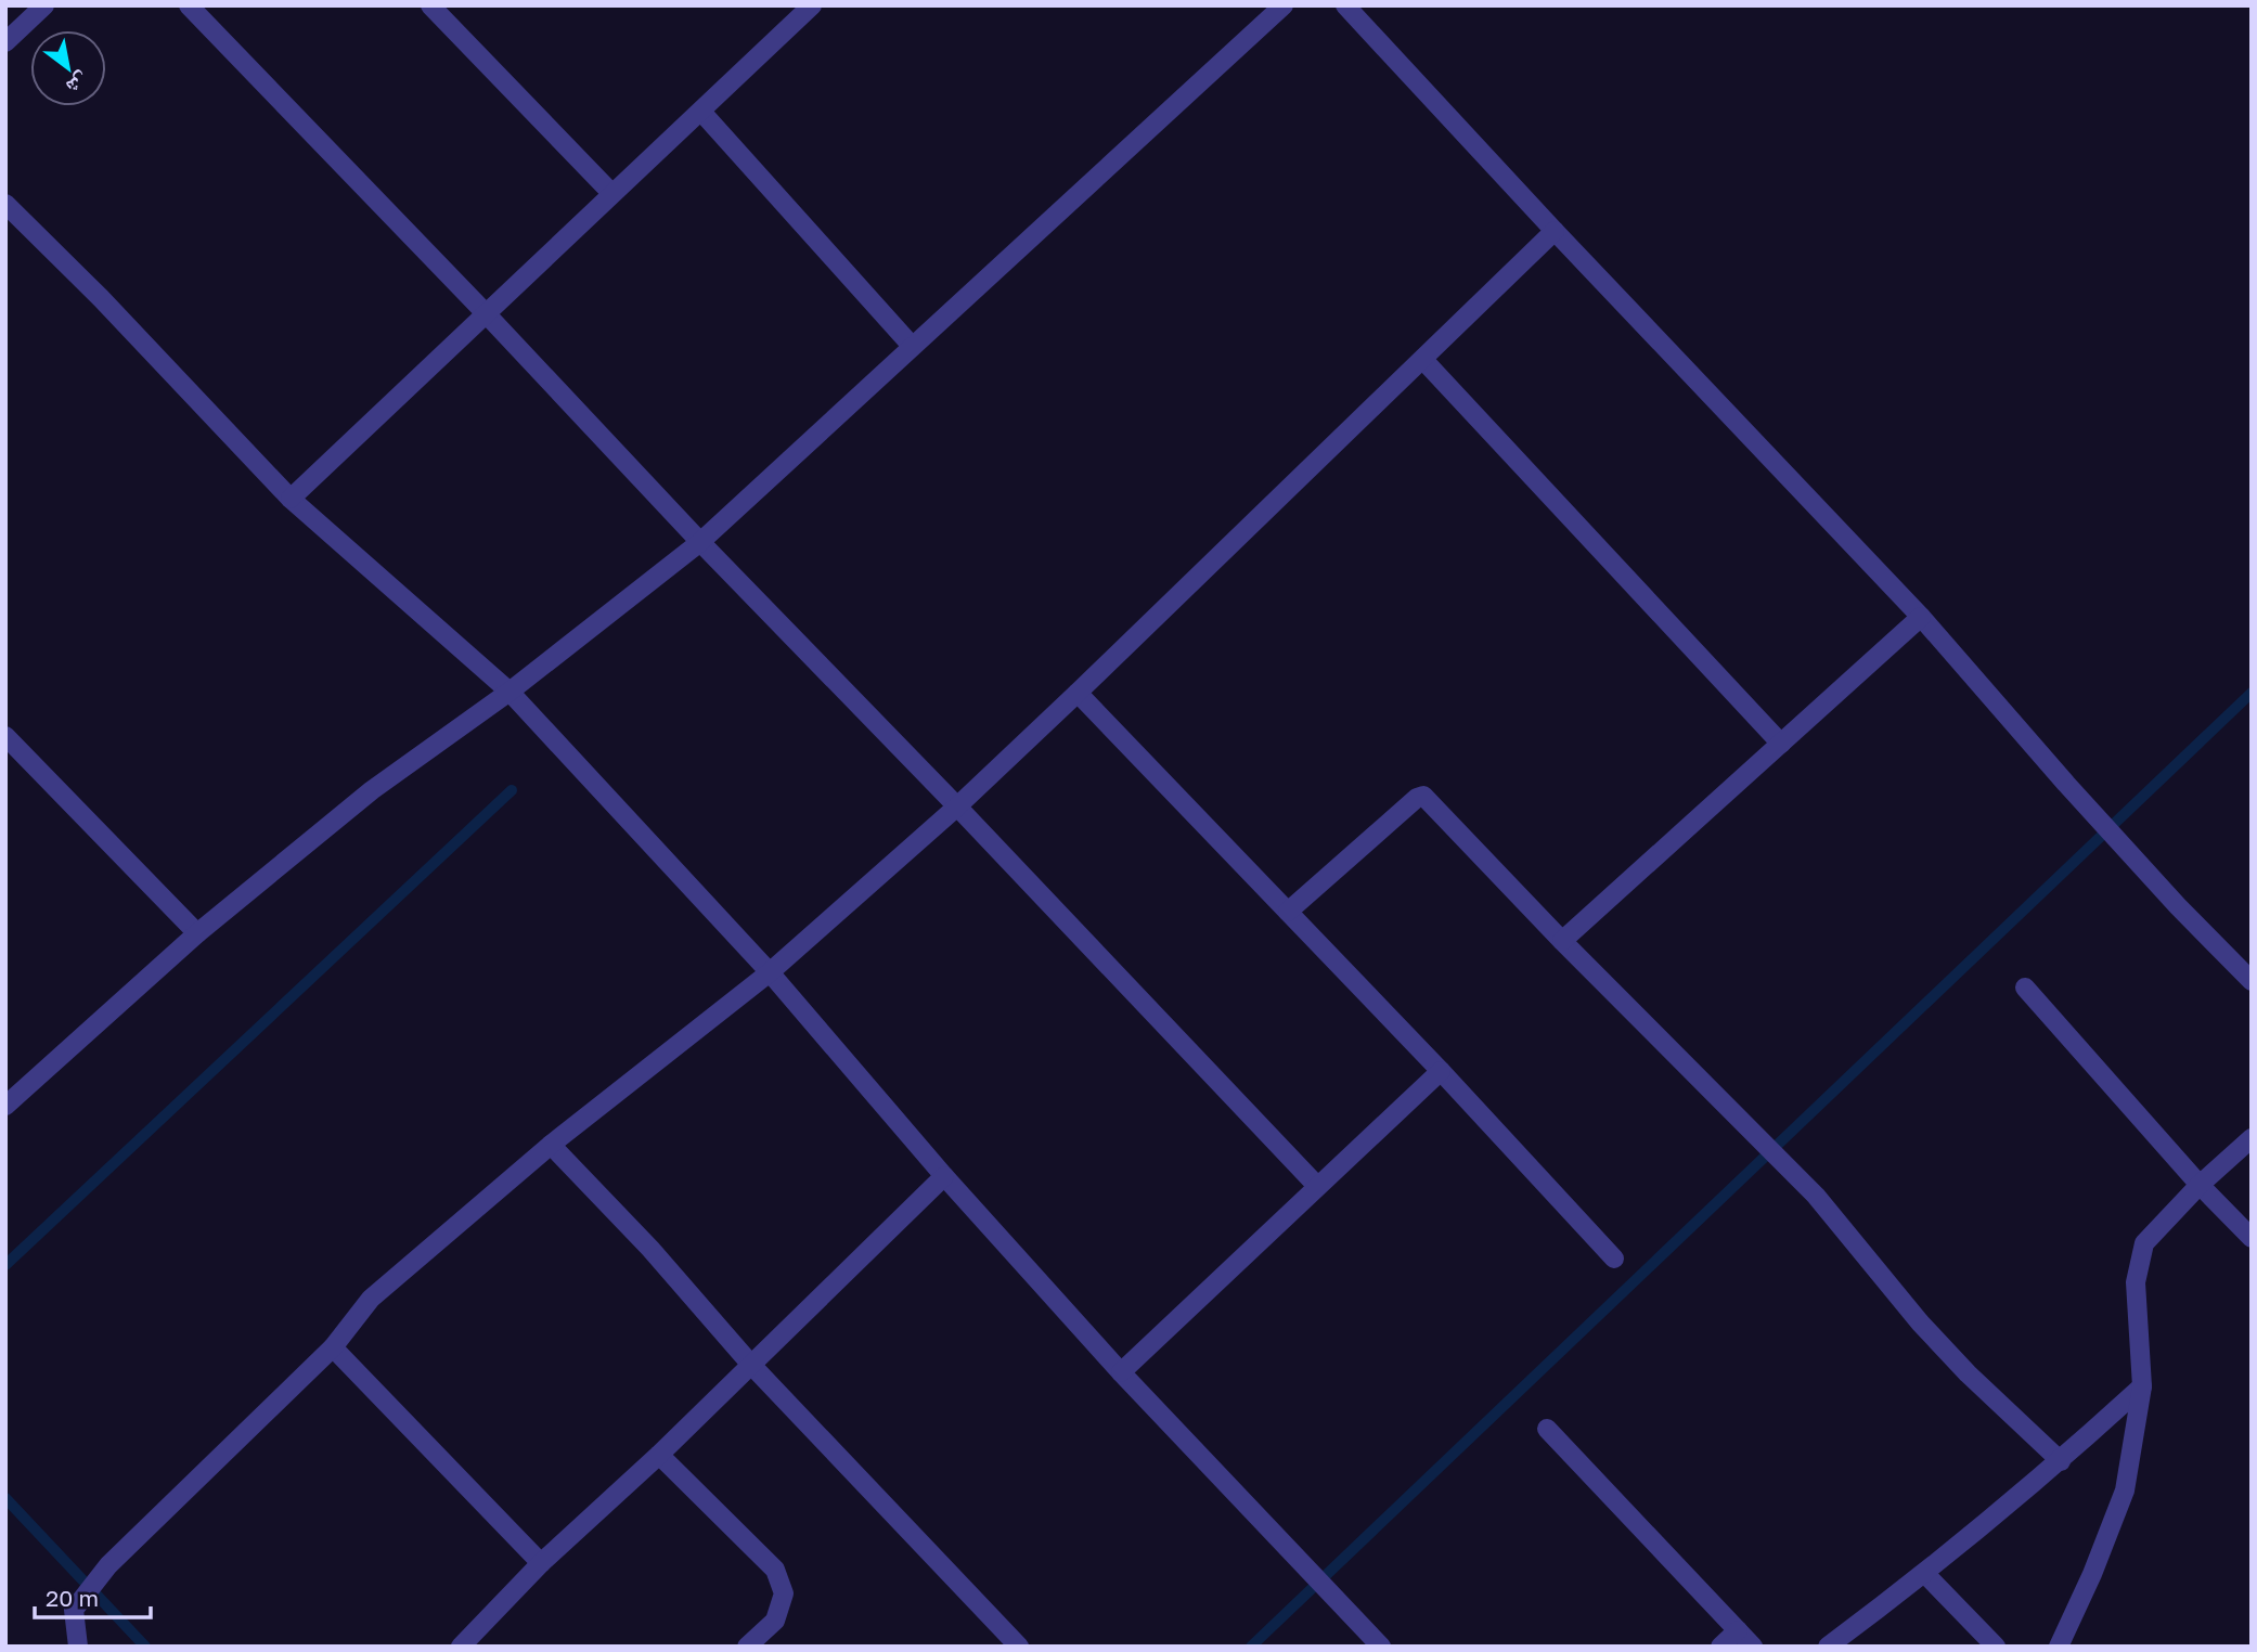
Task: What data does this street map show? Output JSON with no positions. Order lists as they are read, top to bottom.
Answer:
{
  "scale_bar": "20 m",
  "north": "bottom right"
}
